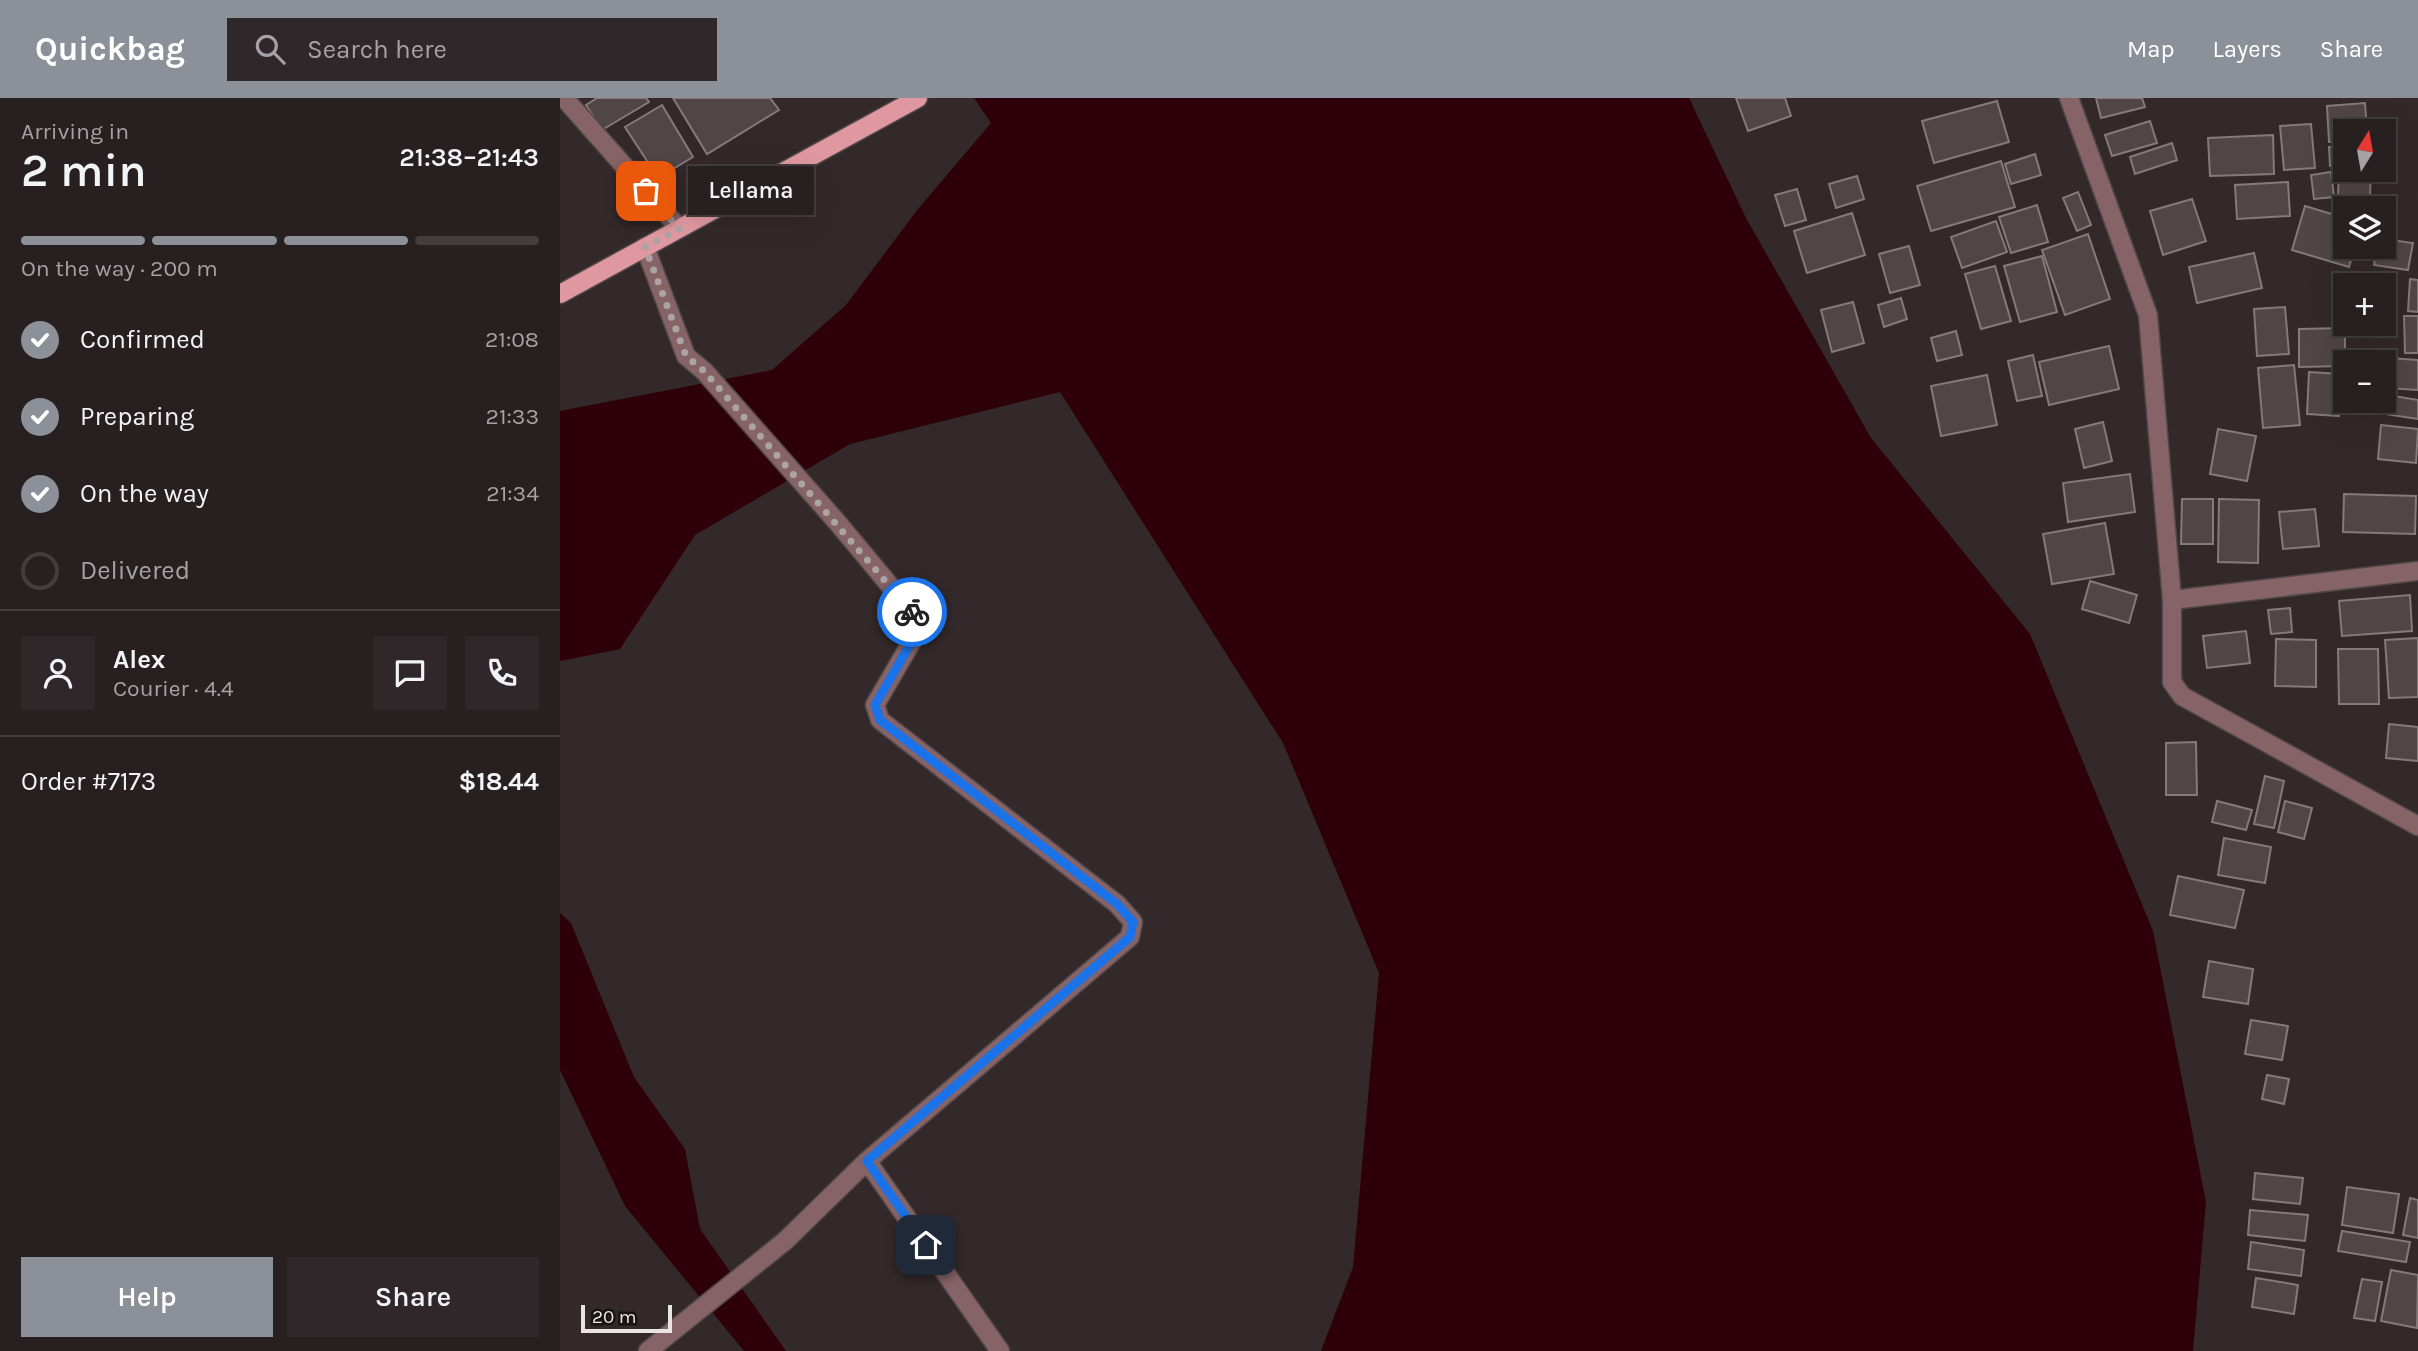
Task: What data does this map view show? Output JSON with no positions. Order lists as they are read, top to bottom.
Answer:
{
  "places": ["Lellama"],
  "scale_bar": "20 m",
  "north": "top",
  "page": {
    "header": "Quickbag",
    "search": "Search here",
    "nav": ["Map", "Layers", "Share"],
    "heading": ["2 min", "Arriving in", "21:38–21:43"],
    "panel": [
      "Alex",
      "Courier · 4.4",
      "Order #7173",
      "$18.44"
    ],
    "map_buttons": ["+", "−"],
    "bubble": "Lellama",
    "bar": "On the way · 200 m",
    "list": [
      ["Confirmed", "21:08"],
      ["Preparing", "21:33"],
      ["On the way", "21:34"],
      "Delivered"
    ],
    "buttons": ["Help", "Share"],
    "scale": "20 m"
  }
}
